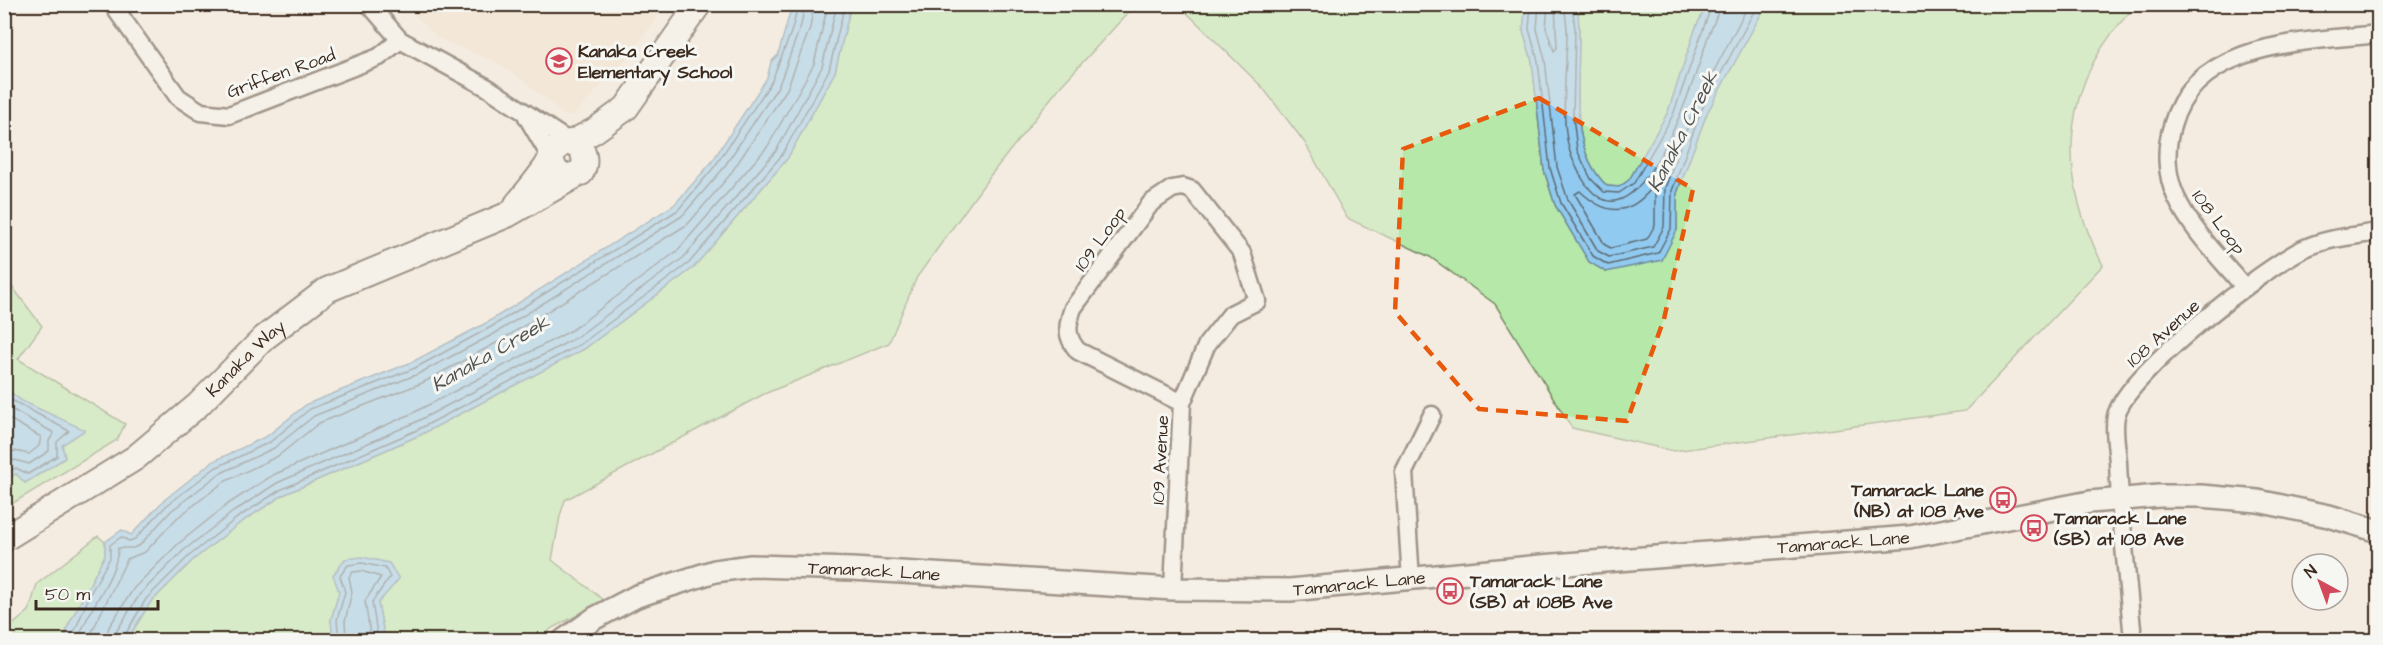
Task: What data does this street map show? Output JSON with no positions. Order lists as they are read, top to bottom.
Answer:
{
  "streets": {
    "main road": ["Kanaka Way"],
    "street": [
      "Griffen Road",
      "108 Loop",
      "109 Loop",
      "108 Avenue",
      "109 Avenue",
      "Tamarack Lane"
    ]
  },
  "crossings": [
    ["108 Loop", "108 Avenue"],
    ["109 Loop", "109 Avenue"],
    ["108 Avenue", "Tamarack Lane"],
    ["109 Avenue", "Tamarack Lane"]
  ],
  "water": ["Kanaka Creek"],
  "places": {
    "school or university": ["Kanaka Creek Elementary School"],
    "bus stop": ["Tamarack Lane (NB) at 108 Ave", "Tamarack Lane (SB) at 108 Ave", "Tamarack Lane (SB) at 108B Ave"]
  },
  "scale_bar": "50 m",
  "north": "top left"
}
